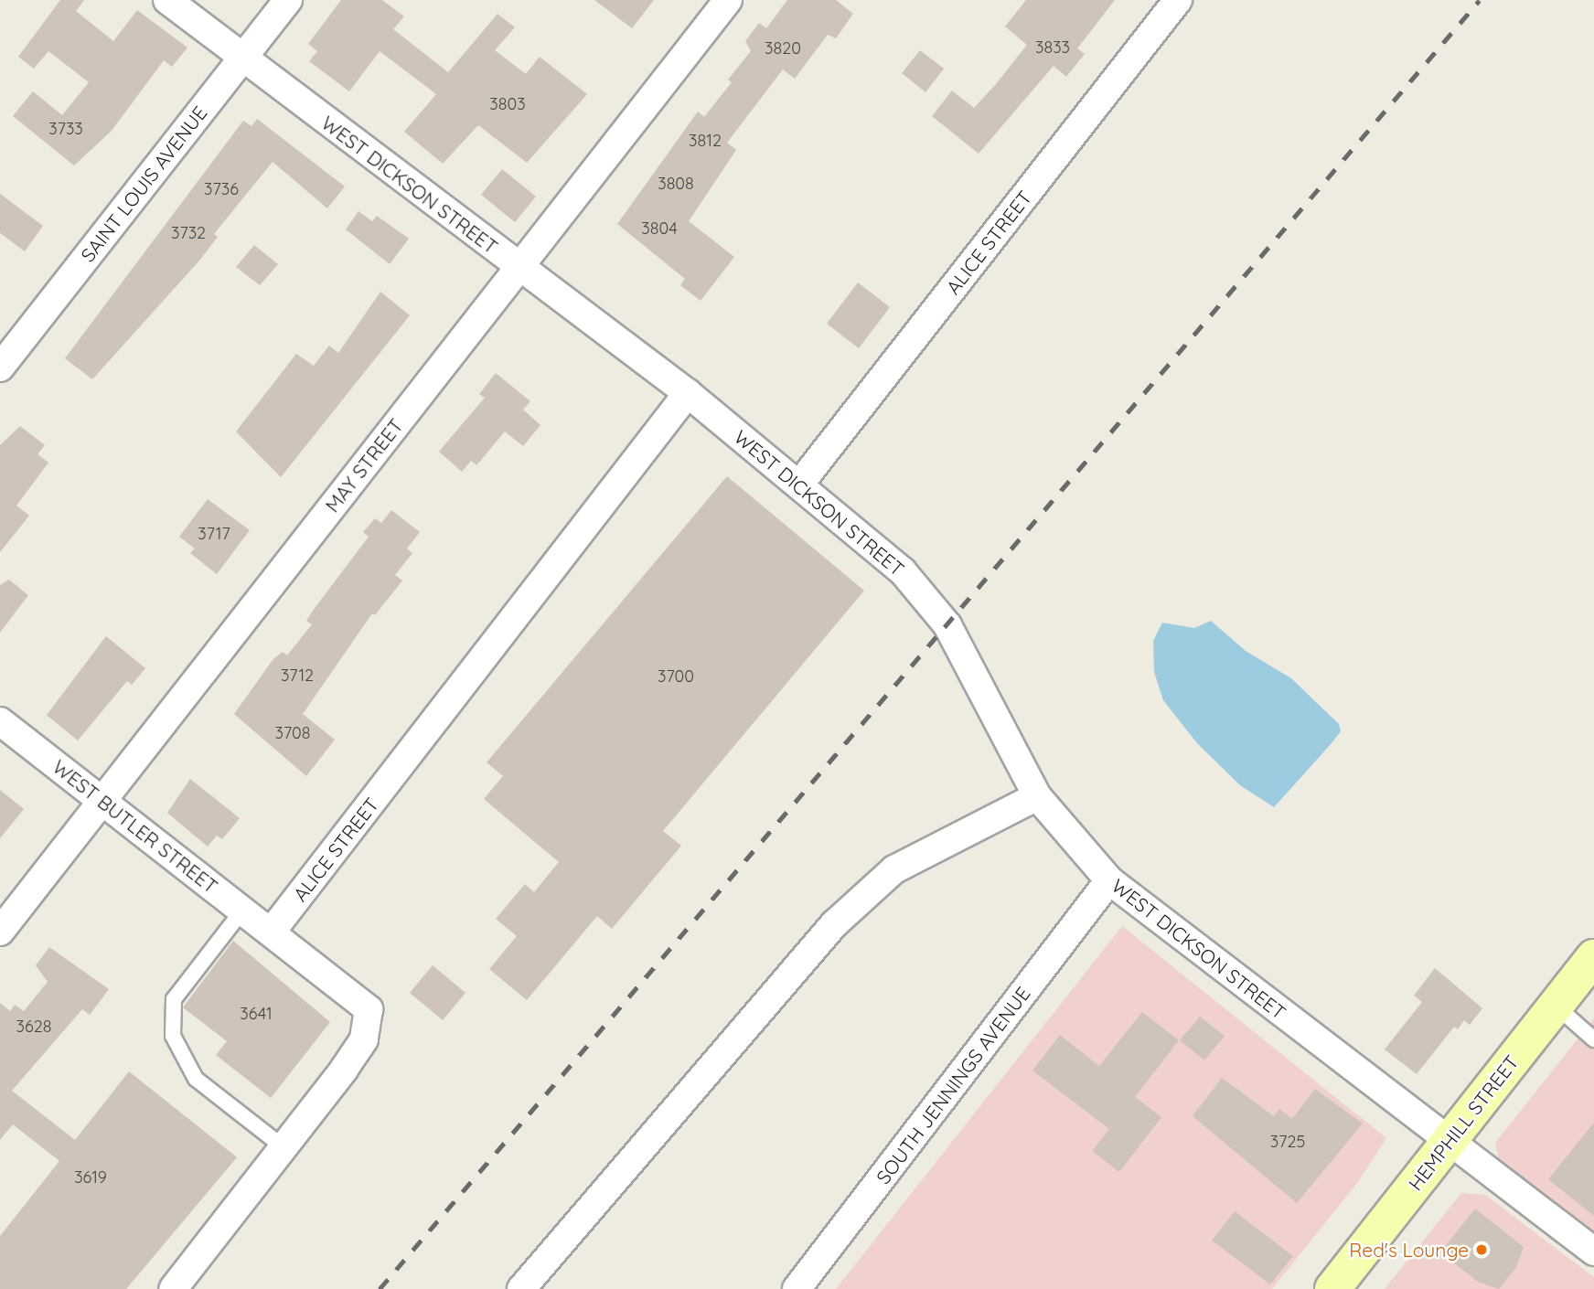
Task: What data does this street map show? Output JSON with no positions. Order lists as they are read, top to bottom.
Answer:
{
  "streets": {
    "main road": ["HEMPHILL STREET"],
    "street": [
      "SAINT LOUIS AVENUE",
      "WEST DICKSON STREET",
      "ALICE STREET",
      "MAY STREET",
      "WEST BUTLER STREET",
      "SOUTH JENNINGS AVENUE"
    ]
  },
  "crossings": [
    ["SAINT LOUIS AVENUE", "WEST DICKSON STREET"],
    ["WEST DICKSON STREET", "ALICE STREET"],
    ["WEST DICKSON STREET", "MAY STREET"],
    ["WEST DICKSON STREET", "SOUTH JENNINGS AVENUE"],
    ["WEST DICKSON STREET", "HEMPHILL STREET"],
    ["ALICE STREET", "WEST BUTLER STREET"],
    ["MAY STREET", "WEST BUTLER STREET"]
  ],
  "places": ["Red's Lounge"],
  "house_numbers": [
    "3833",
    "3820",
    "3803",
    "3733",
    "3812",
    "3808",
    "3736",
    "3804",
    "3732",
    "3717",
    "3712",
    "3700",
    "3708",
    "3641",
    "3628",
    "3725",
    "3619"
  ]
}
